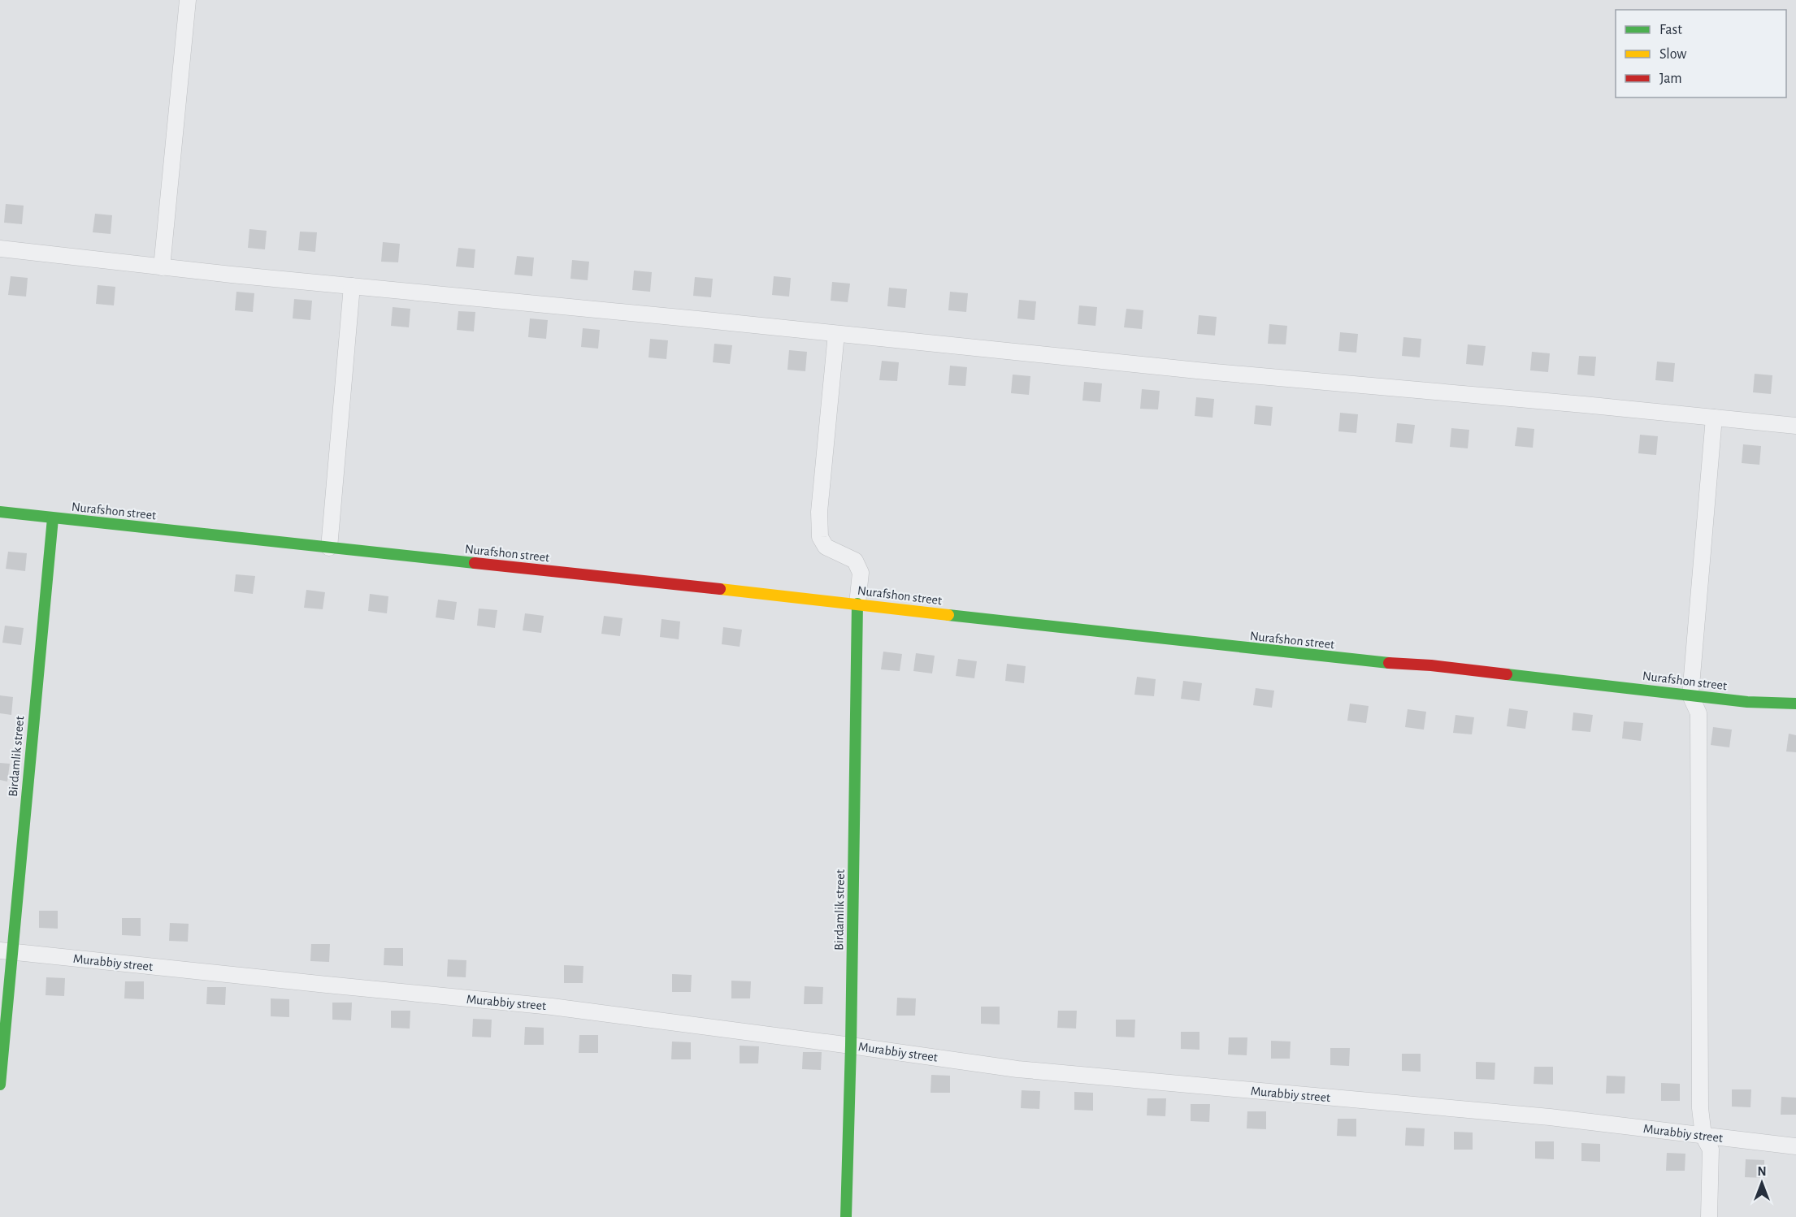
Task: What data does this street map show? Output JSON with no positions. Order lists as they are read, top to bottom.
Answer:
{
  "streets": {
    "street": ["Nurafshon street", "Birdamlik street", "Murabbiy street"]
  },
  "crossings": [
    ["Nurafshon street", "Birdamlik street"],
    ["Birdamlik street", "Murabbiy street"]
  ],
  "legend": ["Fast", "Slow", "Jam"],
  "north": "top"
}
